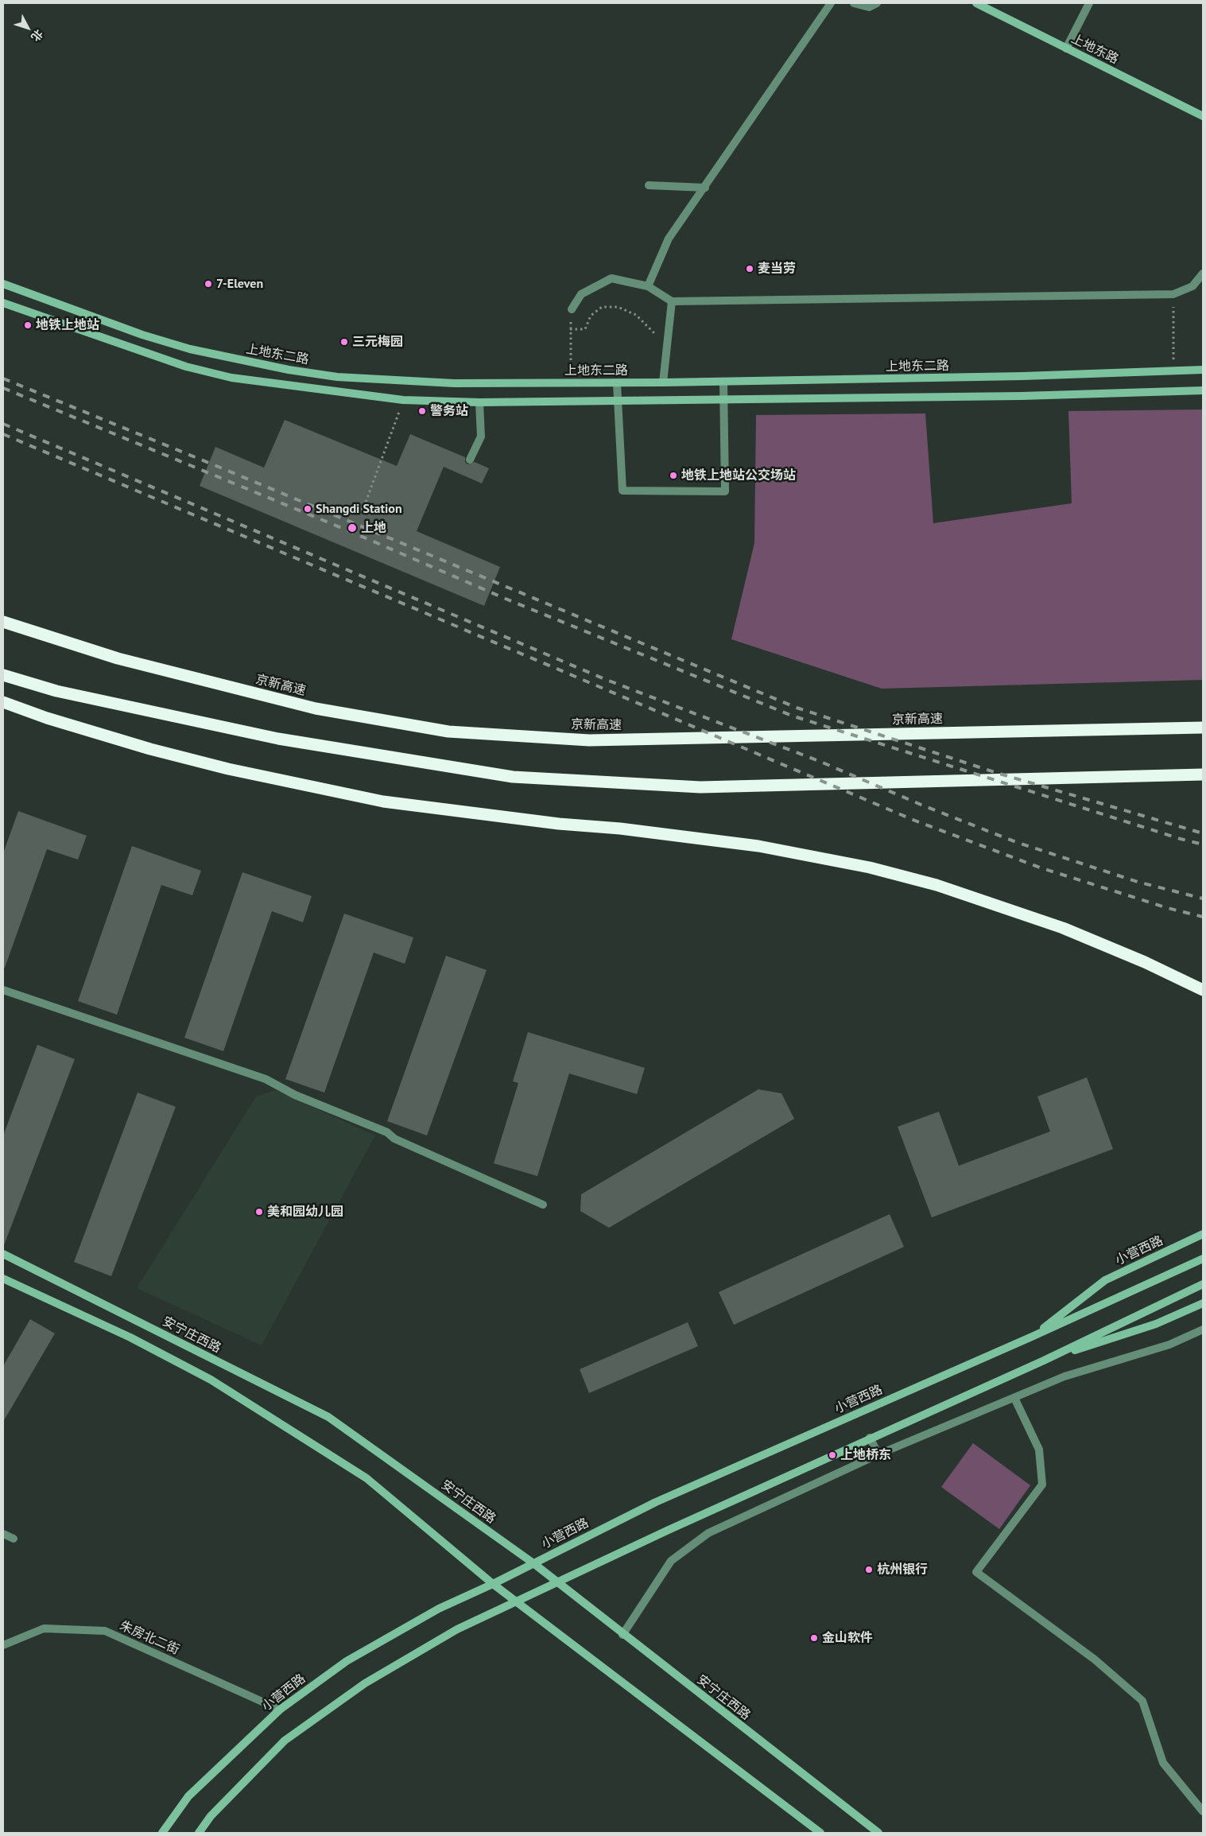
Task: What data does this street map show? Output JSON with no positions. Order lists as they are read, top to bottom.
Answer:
{
  "streets": {
    "highway": ["京新高速"],
    "main road": [
      "上地东路",
      "上地东二路",
      "小营西路",
      "安宁庄西路"
    ],
    "street": ["朱房北二街"]
  },
  "crossings": [
    ["小营西路", "安宁庄西路"],
    ["小营西路", "朱房北二街"]
  ],
  "places": [
    "麦当劳",
    "7-Eleven",
    "地铁上地站",
    "三元梅园",
    "警务站",
    "地铁上地站公交场站",
    "Shangdi Station",
    "上地",
    "美和园幼儿园",
    "上地桥东",
    "杭州银行",
    "金山软件"
  ],
  "north": "bottom right"
}
